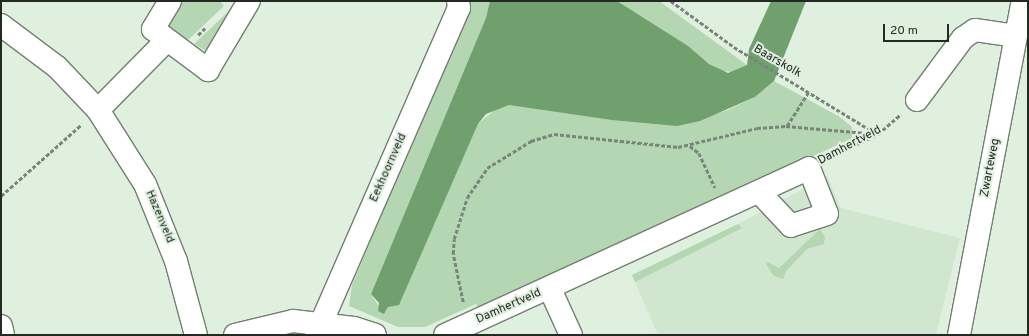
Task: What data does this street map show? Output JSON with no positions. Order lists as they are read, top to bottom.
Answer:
{
  "streets": {
    "street": [
      "Damhertveld",
      "Eekhoornveld",
      "Zwarteweg",
      "Hazenveld"
    ],
    "path": ["Baarskolk"]
  },
  "crossings": [
    ["Baarskolk", "Damhertveld"]
  ],
  "scale_bar": "20 m"
}
